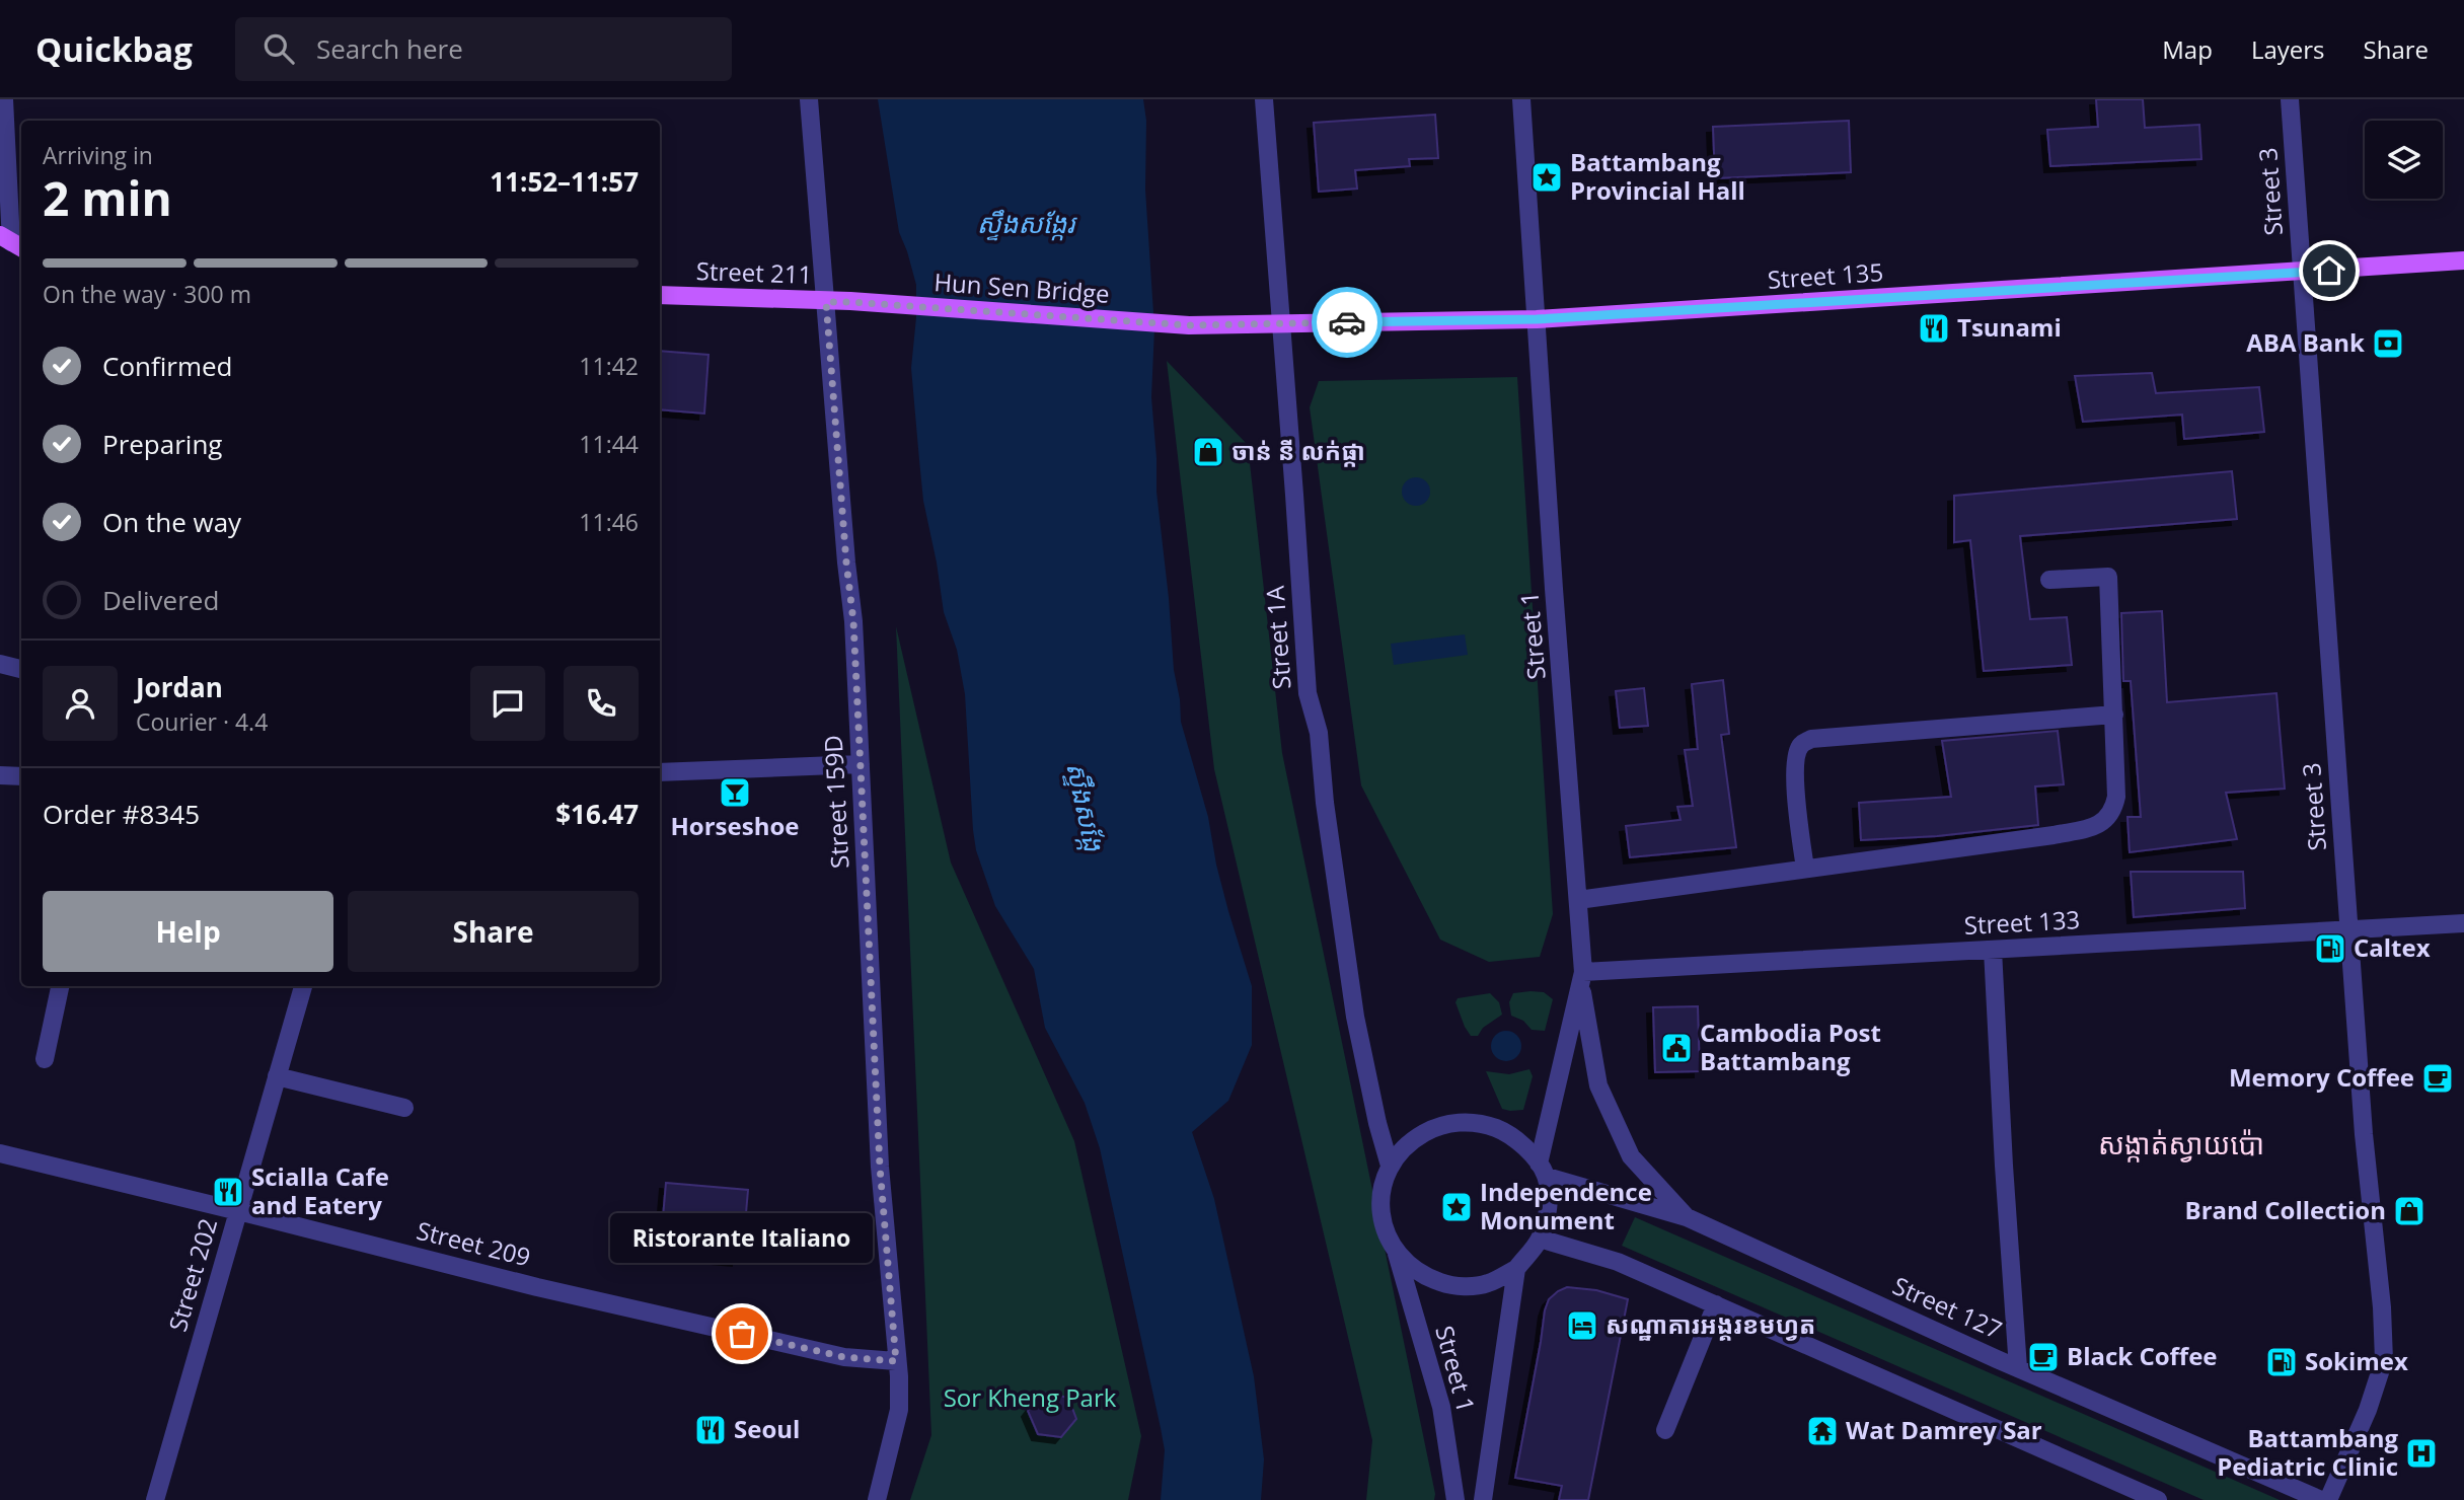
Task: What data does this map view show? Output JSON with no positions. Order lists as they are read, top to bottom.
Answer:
{
  "streets": {
    "main road": ["Street 211", "Street 135", "Hun Sen Bridge"],
    "street": [
      "Street 3",
      "Street 1",
      "Street 1A",
      "Street 159D",
      "Street 133",
      "Street 209",
      "Street 202",
      "Street 127"
    ]
  },
  "crossings": [
    ["Street 3", "Street 135"],
    ["Street 3", "Street 133"],
    ["Street 211", "Hun Sen Bridge"],
    ["Street 211", "Street 159D"],
    ["Street 135", "Hun Sen Bridge"],
    ["Street 135", "Street 1"],
    ["Street 135", "Street 1A"],
    ["Street 1", "Street 1A"],
    ["Street 1", "Street 133"],
    ["Street 1", "Street 127"],
    ["Street 1A", "Street 127"],
    ["Street 159D", "Street 209"],
    ["Street 209", "Street 202"]
  ],
  "districts": ["សង្កាត់ស្វាយប៉ោ"],
  "water": ["ស្ទឹងសង្កែរ", "ស្ទឹងសង្កែ"],
  "parks": ["Sor Kheng Park"],
  "places": {
    "place": ["Battambang Provincial Hall", "Independence Monument"],
    "restaurant": ["Tsunami", "Scialla Cafe and Eatery", "Seoul"],
    "bank": ["ABA Bank"],
    "shop": ["ចាន់ នី លក់ផ្កា", "Brand Collection"],
    "bar": ["Horseshoe"],
    "fuel station": ["Caltex", "Sokimex"],
    "public building": ["Cambodia Post Battambang"],
    "cafe": ["Memory Coffee", "Black Coffee"],
    "hotel": ["សណ្ឋាគារអង្គរខមហ្វត"],
    "other": ["Ristorante Italiano"],
    "temple": ["Wat Damrey Sar"],
    "hospital": ["Battambang Pediatric Clinic"]
  },
  "page": {
    "header": "Quickbag",
    "search": "Search here",
    "nav": ["Map", "Layers", "Share"],
    "heading": ["2 min", "Arriving in", "11:52–11:57"],
    "panel": [
      "Jordan",
      "Courier · 4.4",
      "Order #8345",
      "$16.47"
    ],
    "bar": "On the way · 300 m",
    "list": [
      ["Confirmed", "11:42"],
      ["Preparing", "11:44"],
      ["On the way", "11:46"],
      "Delivered"
    ],
    "buttons": ["Help", "Share"],
    "bubble": "Ristorante Italiano"
  }
}
